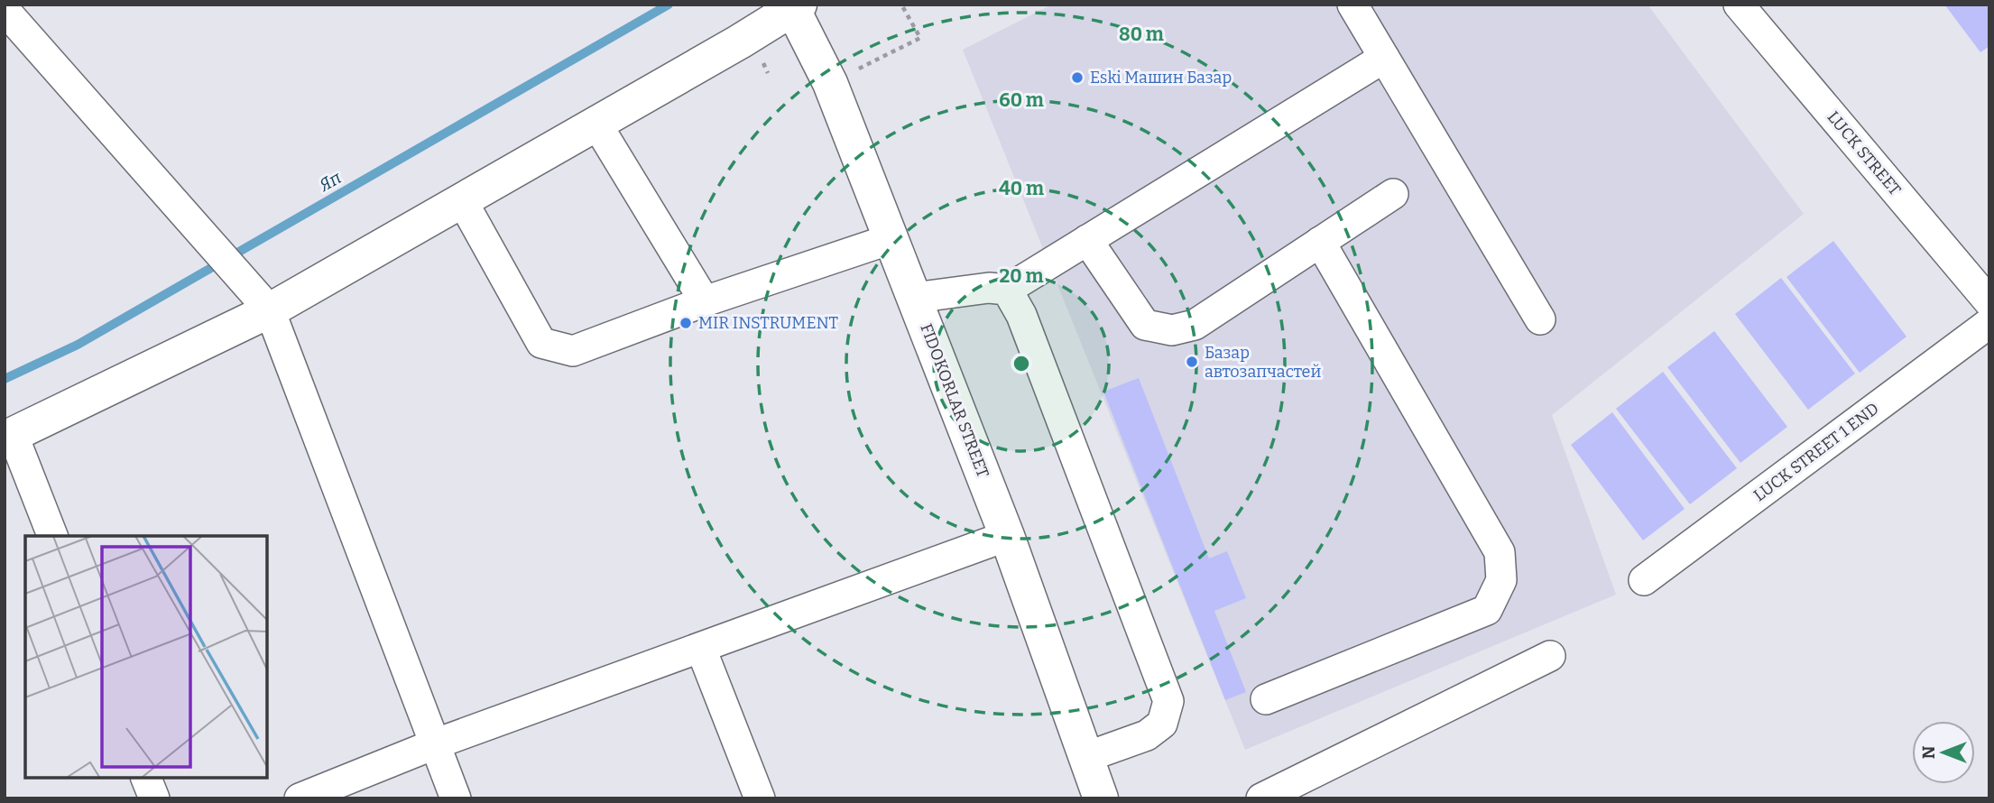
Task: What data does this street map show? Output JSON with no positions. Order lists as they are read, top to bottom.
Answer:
{
  "streets": {
    "main road": ["FIDOKORLAR STREET"],
    "street": ["LUCK STREET", "LUCK STREET 1 END"]
  },
  "water": ["Яп"],
  "places": ["Eski Машин Базар", "MIR INSTRUMENT", "Базар автозапчастей"],
  "north": "left",
  "rings": [
    "80 m",
    "60 m",
    "40 m",
    "20 m"
  ]
}
